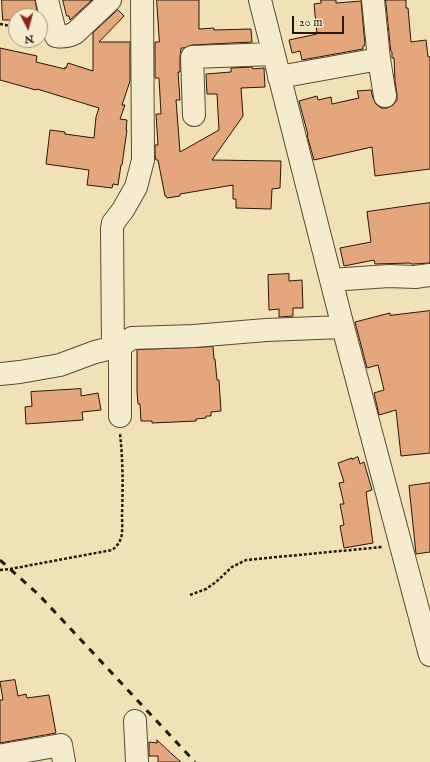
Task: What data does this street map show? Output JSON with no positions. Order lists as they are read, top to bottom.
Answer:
{
  "scale_bar": "20 m",
  "north": "bottom"
}
